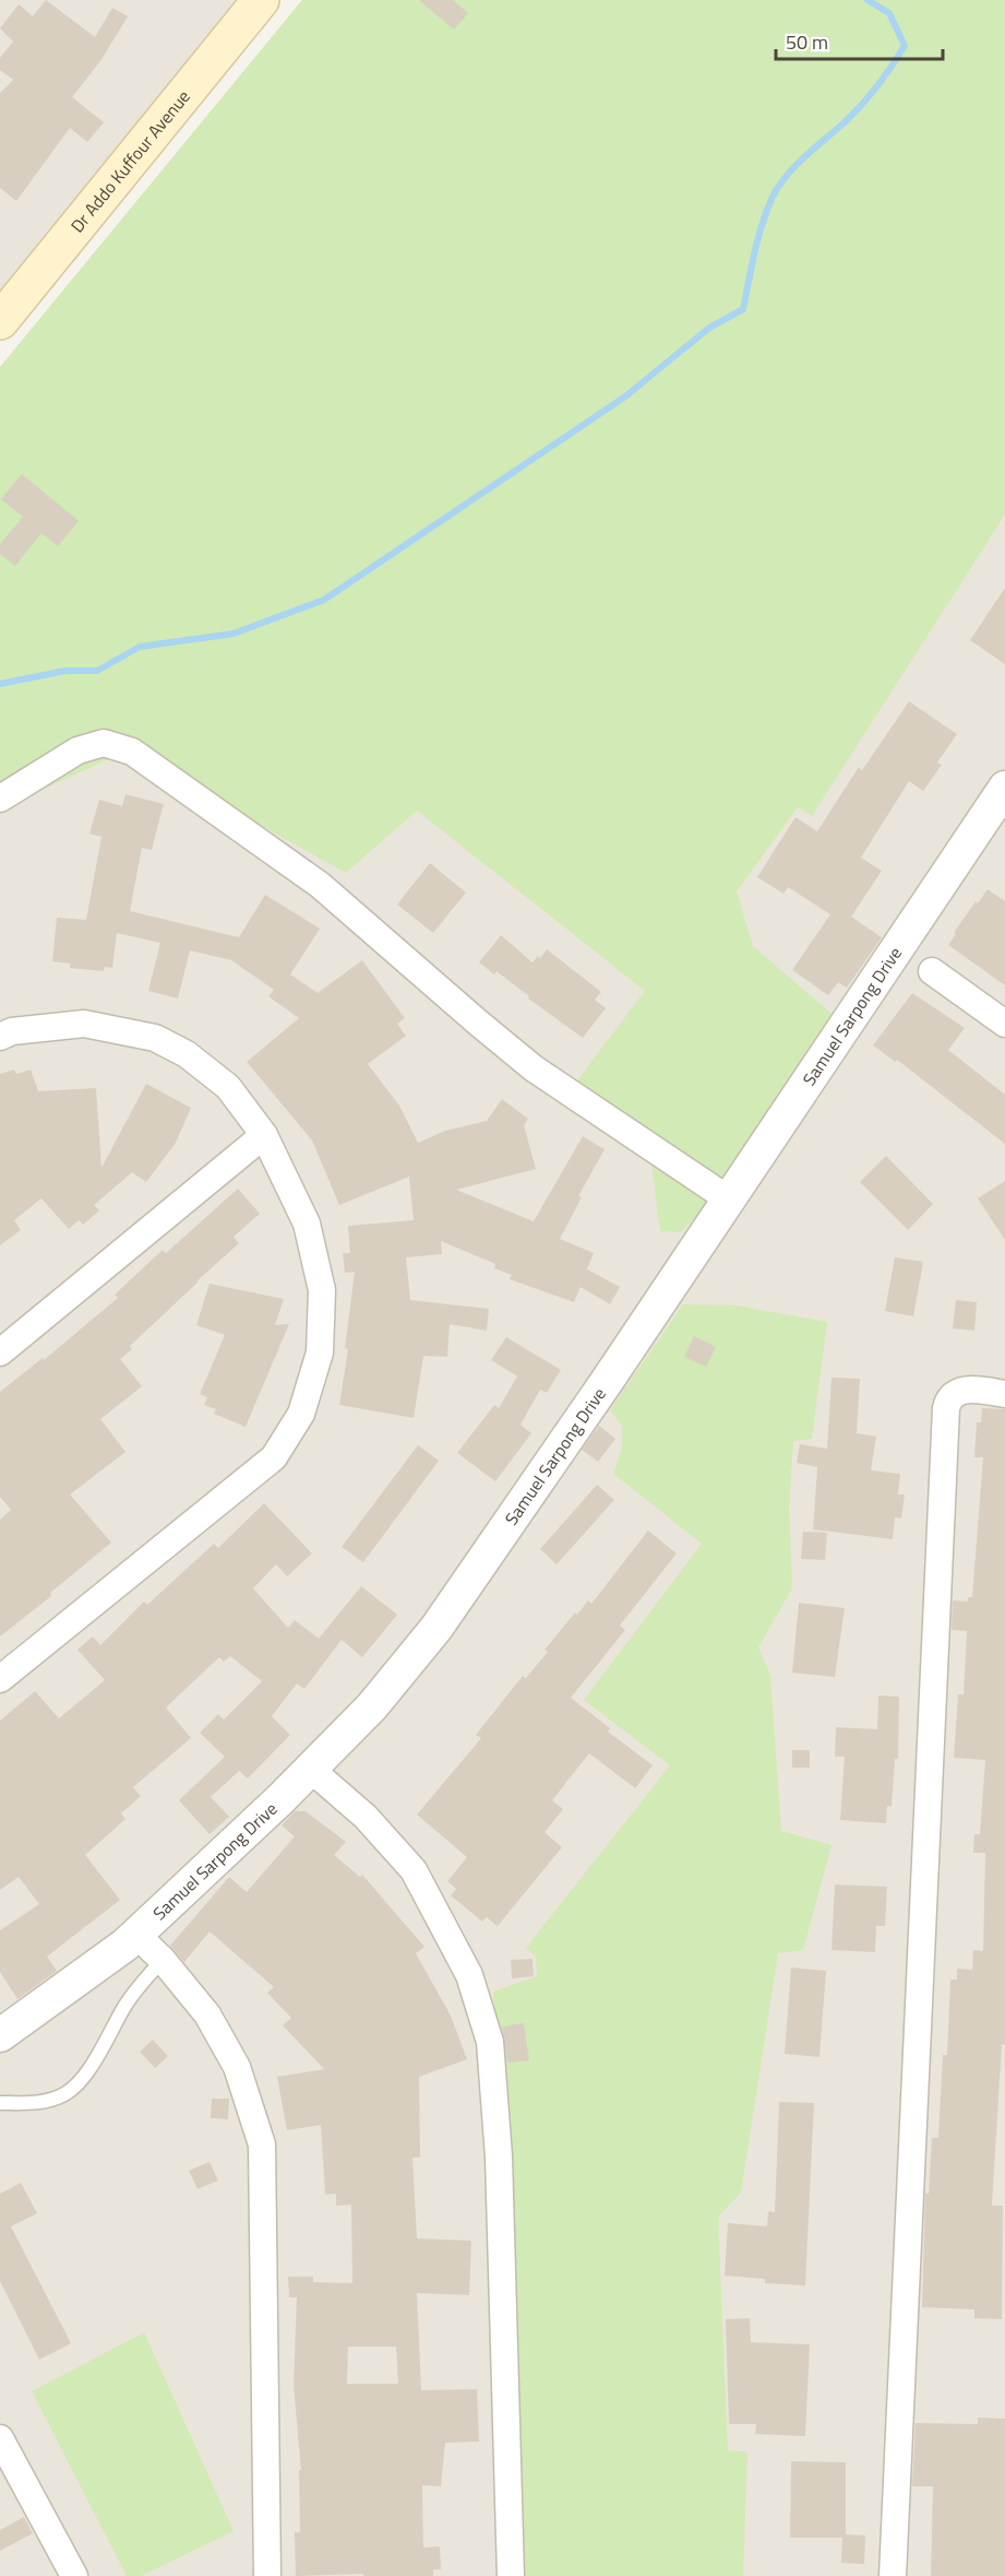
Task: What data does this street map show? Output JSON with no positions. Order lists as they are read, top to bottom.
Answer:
{
  "streets": {
    "main road": ["Dr Addo Kuffour Avenue"],
    "street": ["Samuel Sarpong Drive"]
  },
  "scale_bar": "50 m"
}
